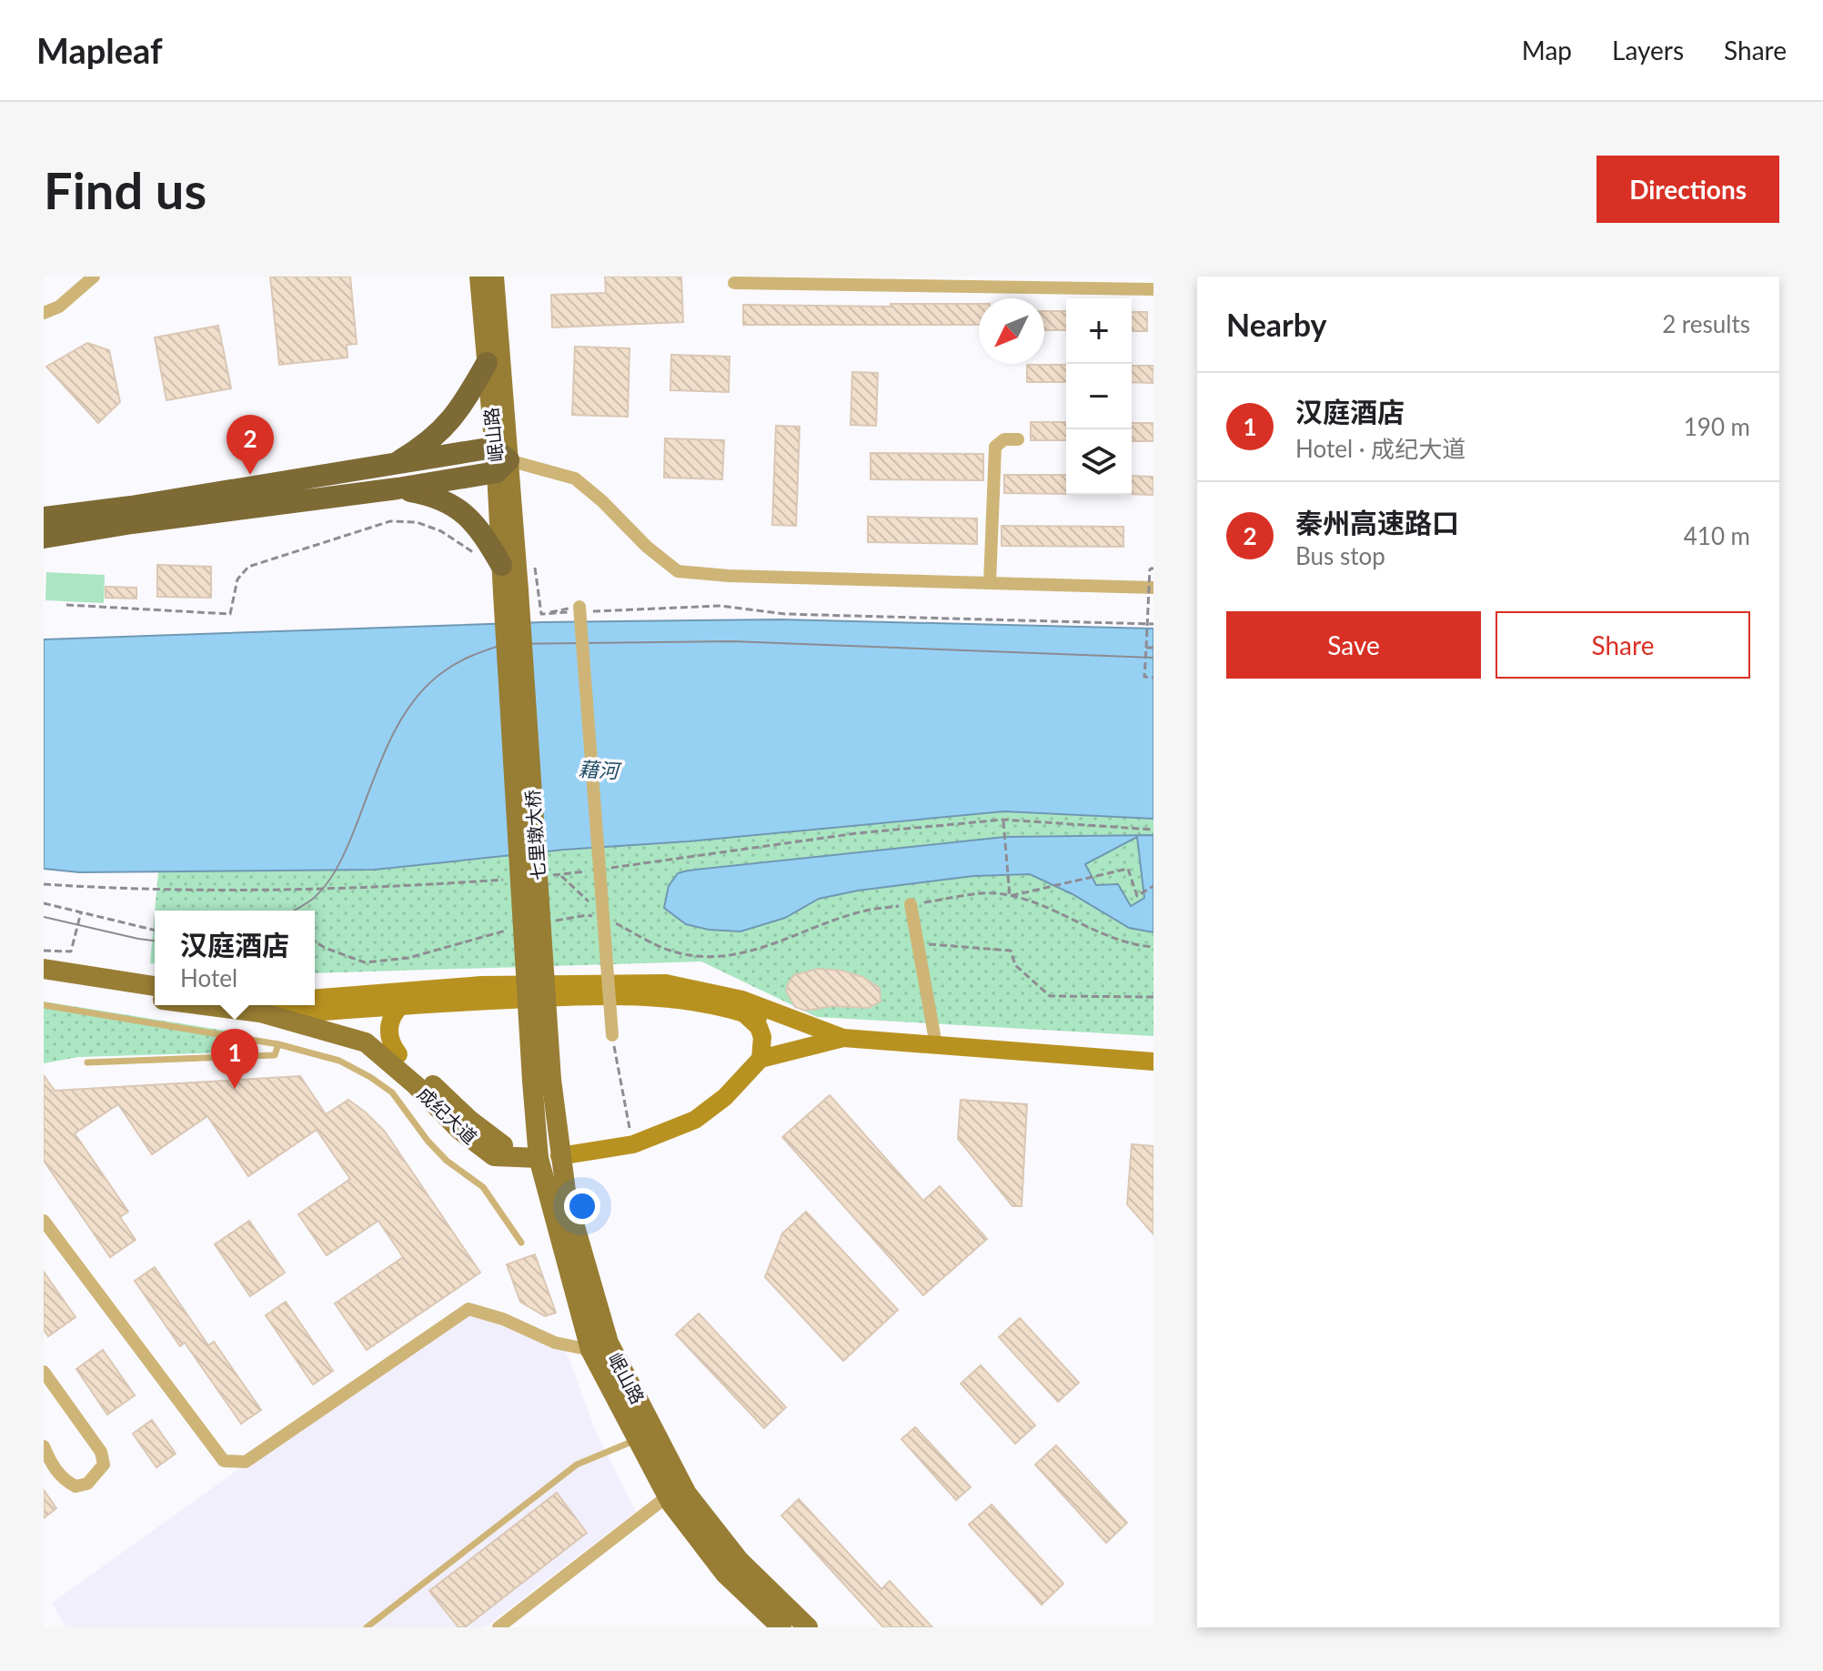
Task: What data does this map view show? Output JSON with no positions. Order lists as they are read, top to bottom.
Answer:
{
  "streets": {
    "main road": ["岷山路", "七里墩大桥", "成纪大道"]
  },
  "crossings": [
    ["岷山路", "七里墩大桥"],
    ["岷山路", "成纪大道"]
  ],
  "water": ["藉河"],
  "north": "bottom left",
  "page": {
    "header": "Mapleaf",
    "nav": ["Map", "Layers", "Share"],
    "buttons": [
      "Directions",
      ["Save", "Share"]
    ],
    "title": "Find us",
    "heading": ["Nearby", "2 results"],
    "map_buttons": ["+", "−"],
    "list": [
      {
        "mark": "1",
        "name": "汉庭酒店",
        "note": "Hotel · 成纪大道",
        "value": "190 m"
      },
      {
        "mark": "2",
        "name": "秦州高速路口",
        "note": "Bus stop",
        "value": "410 m"
      }
    ],
    "pins": ["2", "1"],
    "popup": ["汉庭酒店", "Hotel"]
  }
}
